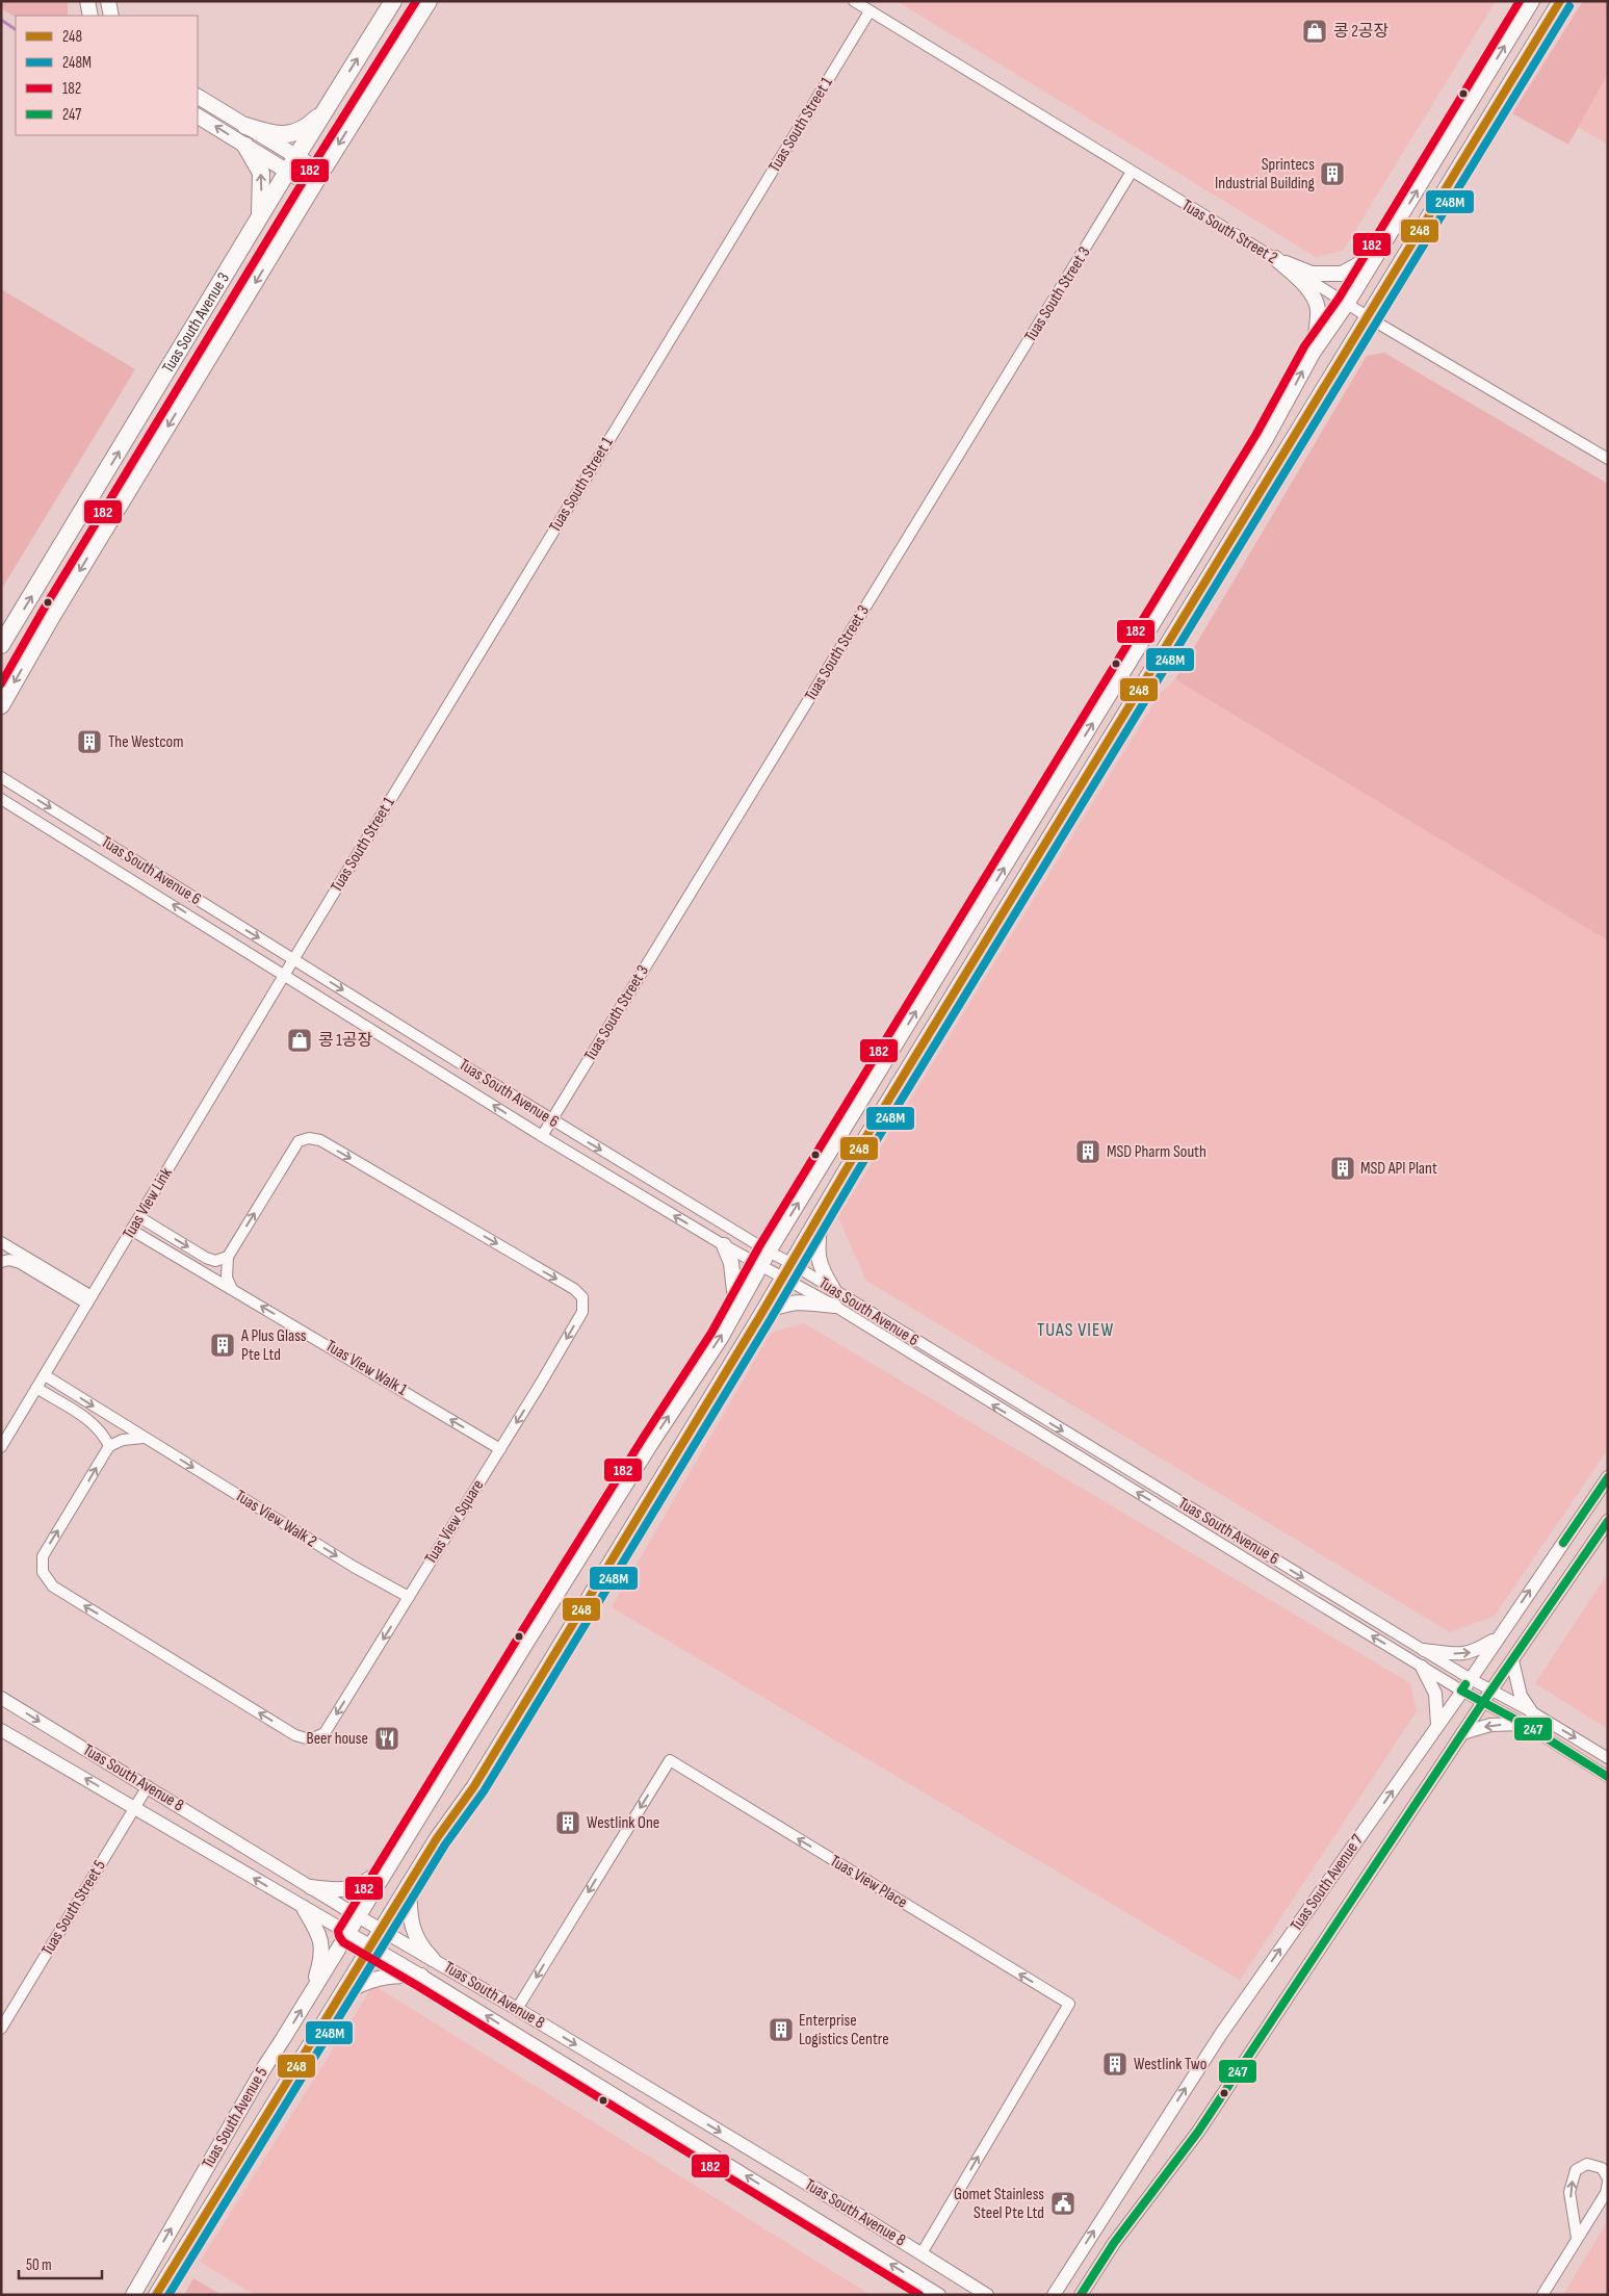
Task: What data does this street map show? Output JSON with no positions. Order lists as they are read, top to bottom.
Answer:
{
  "streets": {
    "main road": ["Tuas South Avenue 3", "Tuas South Avenue 5"],
    "street": [
      "Tuas South Street 1",
      "Tuas South Street 2",
      "Tuas South Street 3",
      "Tuas South Avenue 6",
      "Tuas View Link",
      "Tuas View Walk 1",
      "Tuas View Walk 2",
      "Tuas View Square",
      "Tuas South Avenue 8",
      "Tuas View Place",
      "Tuas South Avenue 7",
      "Tuas South Street 5"
    ]
  },
  "crossings": [
    ["Tuas South Street 1", "Tuas South Street 2"],
    ["Tuas South Street 1", "Tuas South Avenue 6"],
    ["Tuas South Street 1", "Tuas View Link"],
    ["Tuas South Street 2", "Tuas South Street 3"],
    ["Tuas South Street 2", "Tuas South Avenue 5"],
    ["Tuas South Street 3", "Tuas South Avenue 6"],
    ["Tuas South Avenue 6", "Tuas View Link"],
    ["Tuas South Avenue 6", "Tuas South Avenue 7"],
    ["Tuas South Avenue 6", "Tuas South Avenue 5"],
    ["Tuas View Link", "Tuas View Walk 1"],
    ["Tuas View Link", "Tuas View Walk 2"],
    ["Tuas View Walk 1", "Tuas View Square"],
    ["Tuas View Walk 2", "Tuas View Square"],
    ["Tuas South Avenue 8", "Tuas View Place"],
    ["Tuas South Avenue 8", "Tuas South Street 5"],
    ["Tuas South Avenue 8", "Tuas South Avenue 5"]
  ],
  "one_way": ["Tuas View Walk 1", "Tuas View Walk 2"],
  "districts": ["TUAS VIEW"],
  "places": {
    "shop": ["콩 2공장", "콩 1공장"],
    "building": [
      "Sprintecs Industrial Building",
      "The Westcom",
      "MSD Pharm South",
      "MSD API Plant",
      "A Plus Glass Pte Ltd",
      "Westlink One",
      "Enterprise Logistics Centre",
      "Westlink Two"
    ],
    "restaurant": ["Beer house"],
    "public building": ["Gomet Stainless Steel Pte Ltd"]
  },
  "lines": [
    "transit line 248",
    "transit line 182",
    "transit line 248M",
    "transit line 247"
  ],
  "legend": [
    "248",
    "248M",
    "182",
    "247"
  ],
  "scale_bar": "50 m"
}
